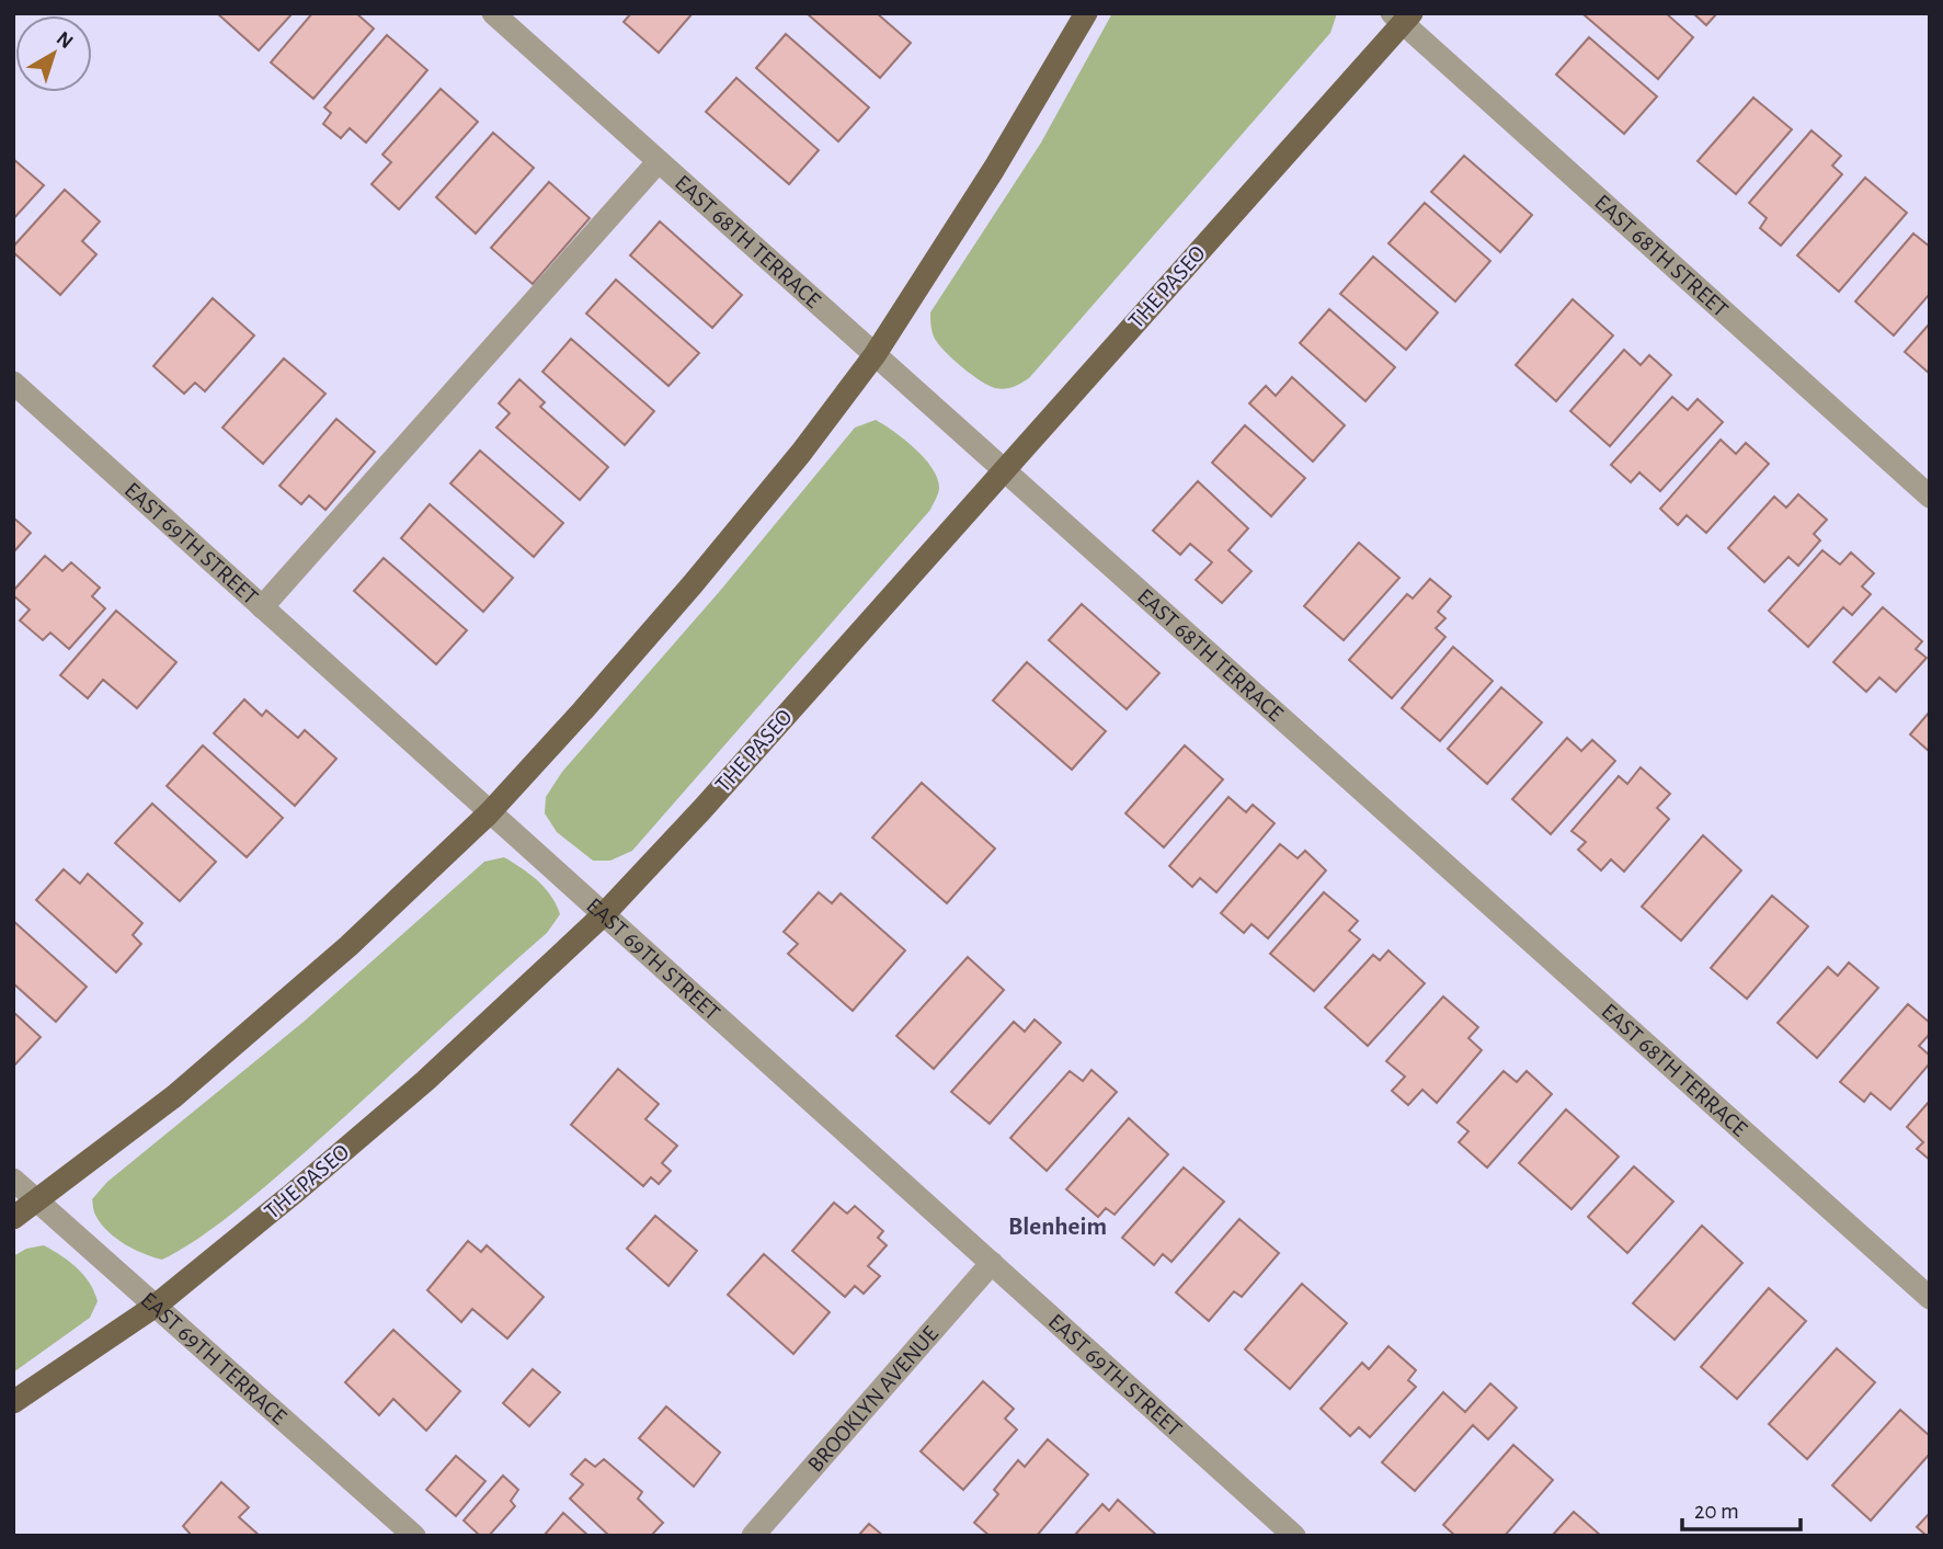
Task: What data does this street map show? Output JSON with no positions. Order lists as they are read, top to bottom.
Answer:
{
  "streets": {
    "main road": ["THE PASEO"],
    "street": [
      "EAST 68TH TERRACE",
      "EAST 68TH STREET",
      "EAST 69TH STREET",
      "EAST 69TH TERRACE",
      "BROOKLYN AVENUE"
    ]
  },
  "crossings": [
    ["EAST 68TH TERRACE", "THE PASEO"],
    ["EAST 68TH STREET", "THE PASEO"],
    ["THE PASEO", "EAST 69TH STREET"],
    ["THE PASEO", "EAST 69TH TERRACE"],
    ["EAST 69TH STREET", "BROOKLYN AVENUE"]
  ],
  "districts": ["Blenheim"],
  "scale_bar": "20 m",
  "north": "top right"
}
